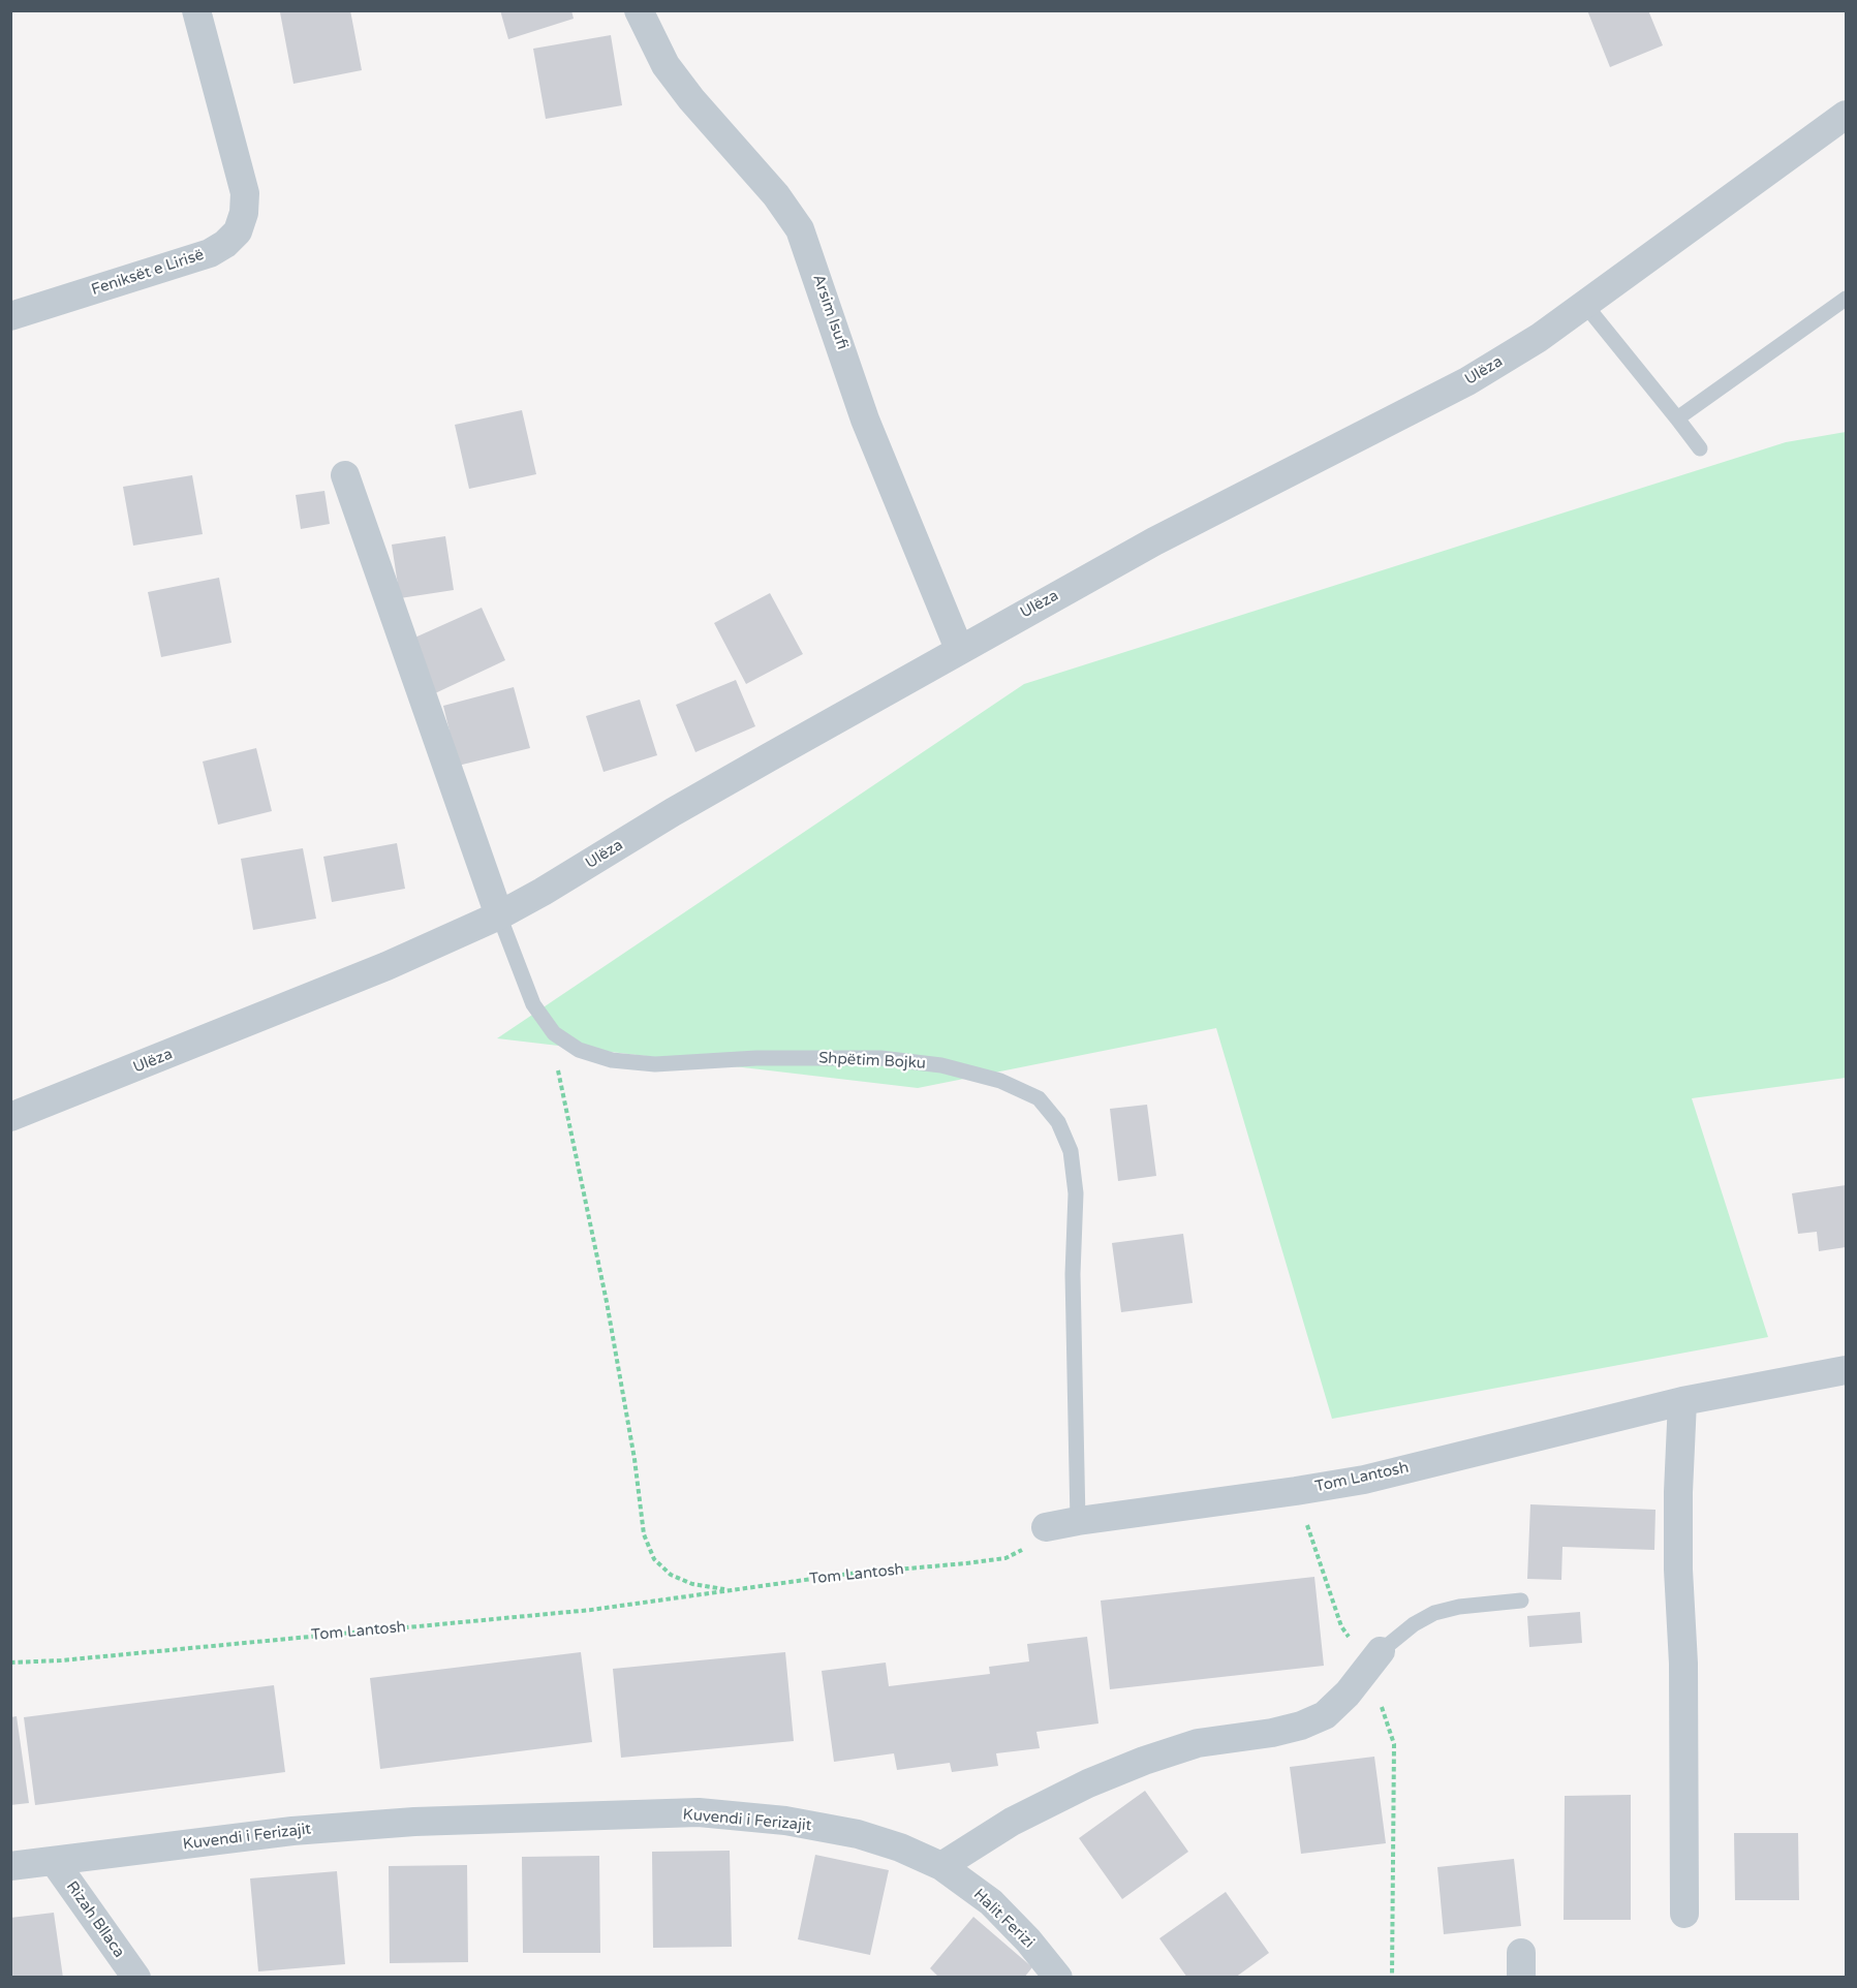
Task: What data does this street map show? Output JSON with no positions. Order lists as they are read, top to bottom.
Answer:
{
  "streets": {
    "street": [
      "Feniksët e Lirisë",
      "Arsim Isufi",
      "Ulëza",
      "Tom Lantosh",
      "Kuvendi i Ferizajit",
      "Halit Ferizi",
      "Rizah Bllaca"
    ],
    "lane": ["Shpëtim Bojku"]
  },
  "crossings": [
    ["Arsim Isufi", "Ulëza"],
    ["Ulëza", "Shpëtim Bojku"],
    ["Shpëtim Bojku", "Tom Lantosh"],
    ["Kuvendi i Ferizajit", "Halit Ferizi"],
    ["Kuvendi i Ferizajit", "Rizah Bllaca"]
  ]
}
